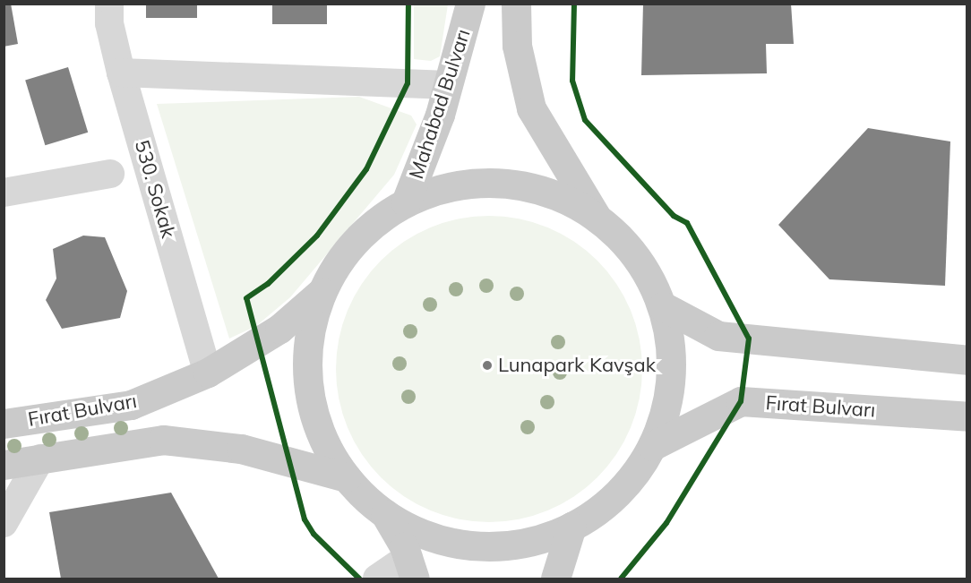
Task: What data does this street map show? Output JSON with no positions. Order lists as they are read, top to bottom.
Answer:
{
  "streets": {
    "main road": ["Mahabad Bulvarı", "Fırat Bulvarı"],
    "street": ["530. Sokak"]
  },
  "crossings": [
    ["530. Sokak", "Fırat Bulvarı"]
  ],
  "places": ["Lunapark Kavşak"]
}
